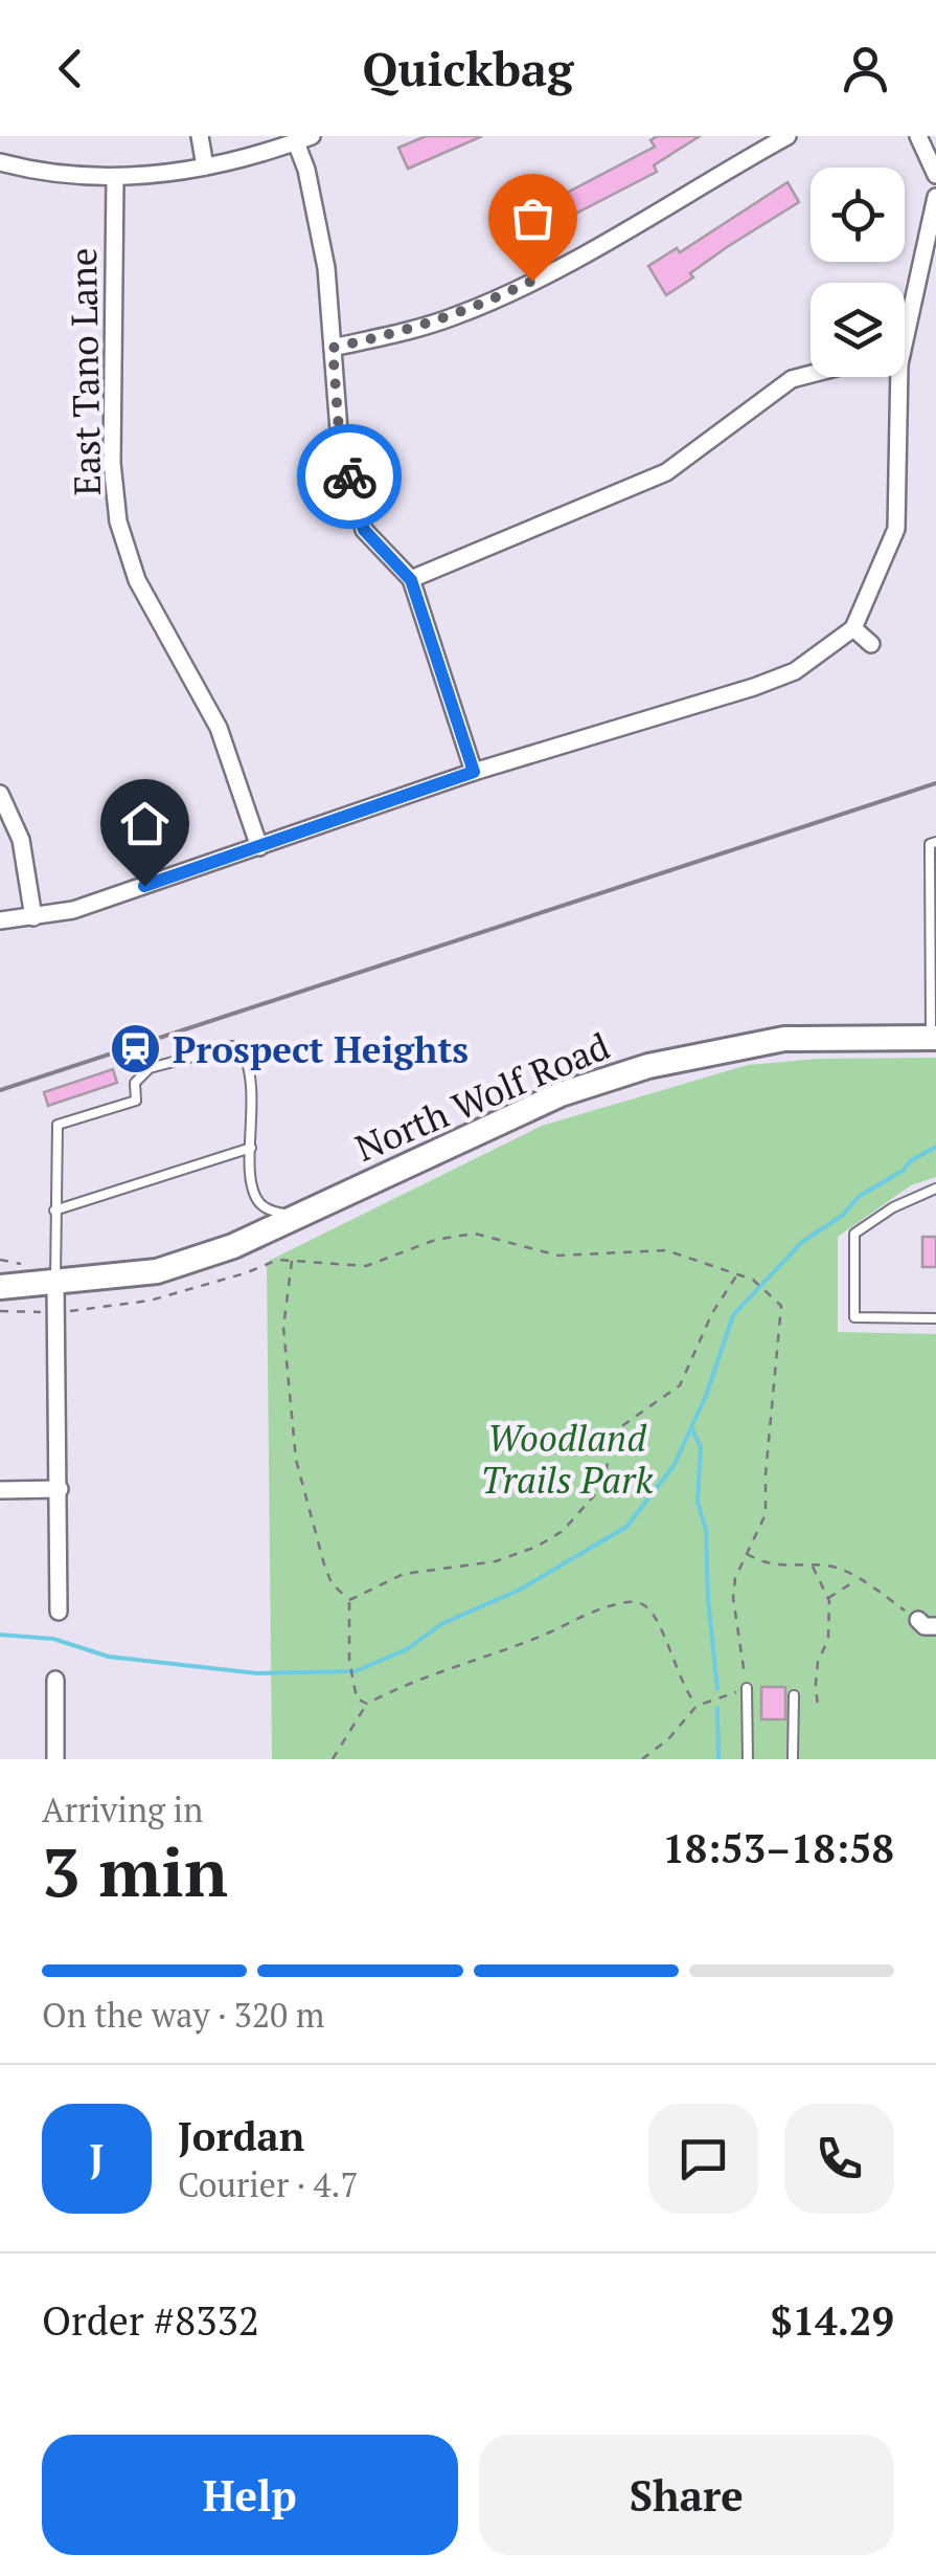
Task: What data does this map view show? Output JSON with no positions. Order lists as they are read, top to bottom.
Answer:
{
  "streets": {
    "main road": ["North Wolf Road"],
    "street": ["East Tano Lane"]
  },
  "parks": ["Woodland Trails Park"],
  "places": {
    "station": ["Prospect Heights"]
  },
  "page": {
    "header": "Quickbag",
    "heading": ["3 min", "Arriving in", "18:53–18:58"],
    "panel": [
      "Jordan",
      "Courier · 4.7",
      "Order #8332",
      "$14.29"
    ],
    "bar": "On the way · 320 m",
    "round": "J",
    "buttons": ["Help", "Share"]
  }
}
